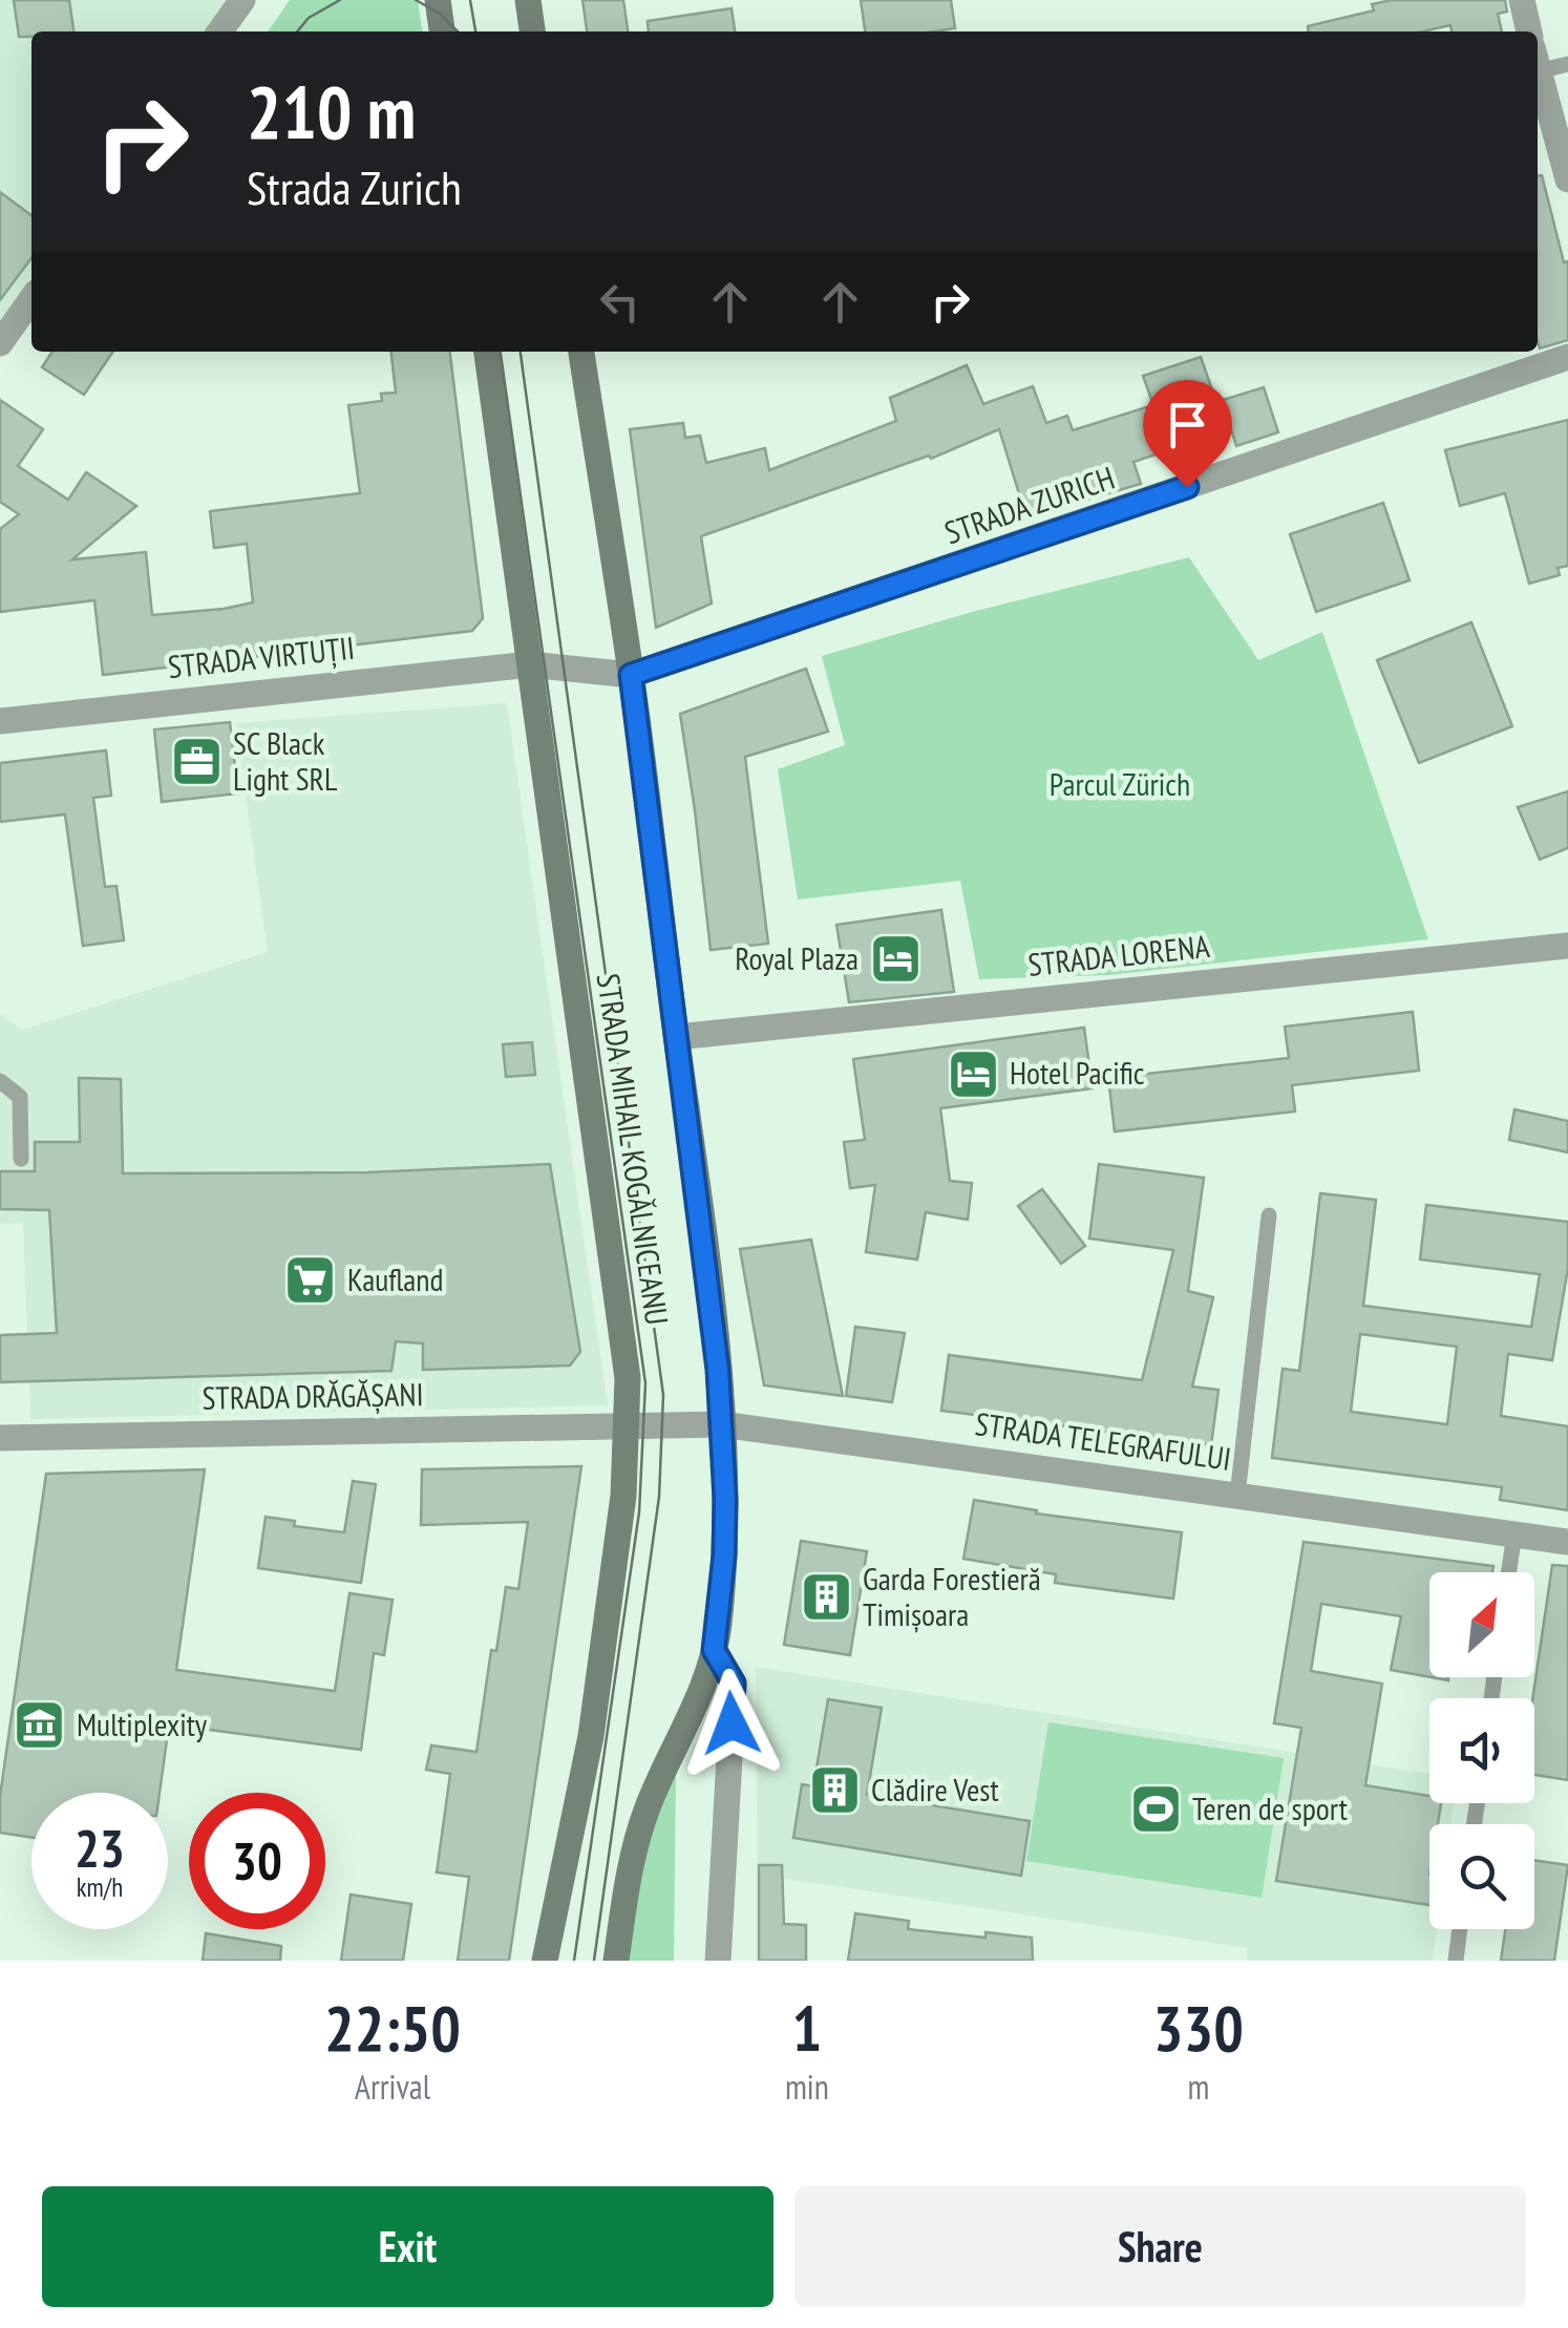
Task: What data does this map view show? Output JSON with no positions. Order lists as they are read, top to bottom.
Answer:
{
  "streets": {
    "street": [
      "STRADA ZURICH",
      "STRADA VIRTUȚII",
      "STRADA LORENA",
      "STRADA MIHAIL KOGĂLNICEANU",
      "STRADA DRĂGĂȘANI",
      "STRADA TELEGRAFULUI"
    ]
  },
  "crossings": [
    ["STRADA ZURICH", "STRADA VIRTUȚII"],
    ["STRADA ZURICH", "STRADA MIHAIL KOGĂLNICEANU"],
    ["STRADA VIRTUȚII", "STRADA MIHAIL KOGĂLNICEANU"],
    ["STRADA LORENA", "STRADA MIHAIL KOGĂLNICEANU"],
    ["STRADA MIHAIL KOGĂLNICEANU", "STRADA DRĂGĂȘANI"],
    ["STRADA MIHAIL KOGĂLNICEANU", "STRADA TELEGRAFULUI"],
    ["STRADA DRĂGĂȘANI", "STRADA TELEGRAFULUI"]
  ],
  "parks": ["Parcul Zürich"],
  "places": {
    "office": ["SC Black Light SRL"],
    "hotel": ["Royal Plaza", "Hotel Pacific"],
    "supermarket": ["Kaufland"],
    "building": ["Garda Forestieră Timișoara", "Clădire Vest"],
    "museum": ["Multiplexity"],
    "sports": ["Teren de sport"]
  },
  "north": "top right",
  "page": {
    "turn": ["210 m", "Strada Zurich"],
    "speed": "23 km/h",
    "limit": "30",
    "eta": [
      "22:50",
      "Arrival",
      "1",
      "min",
      "330",
      "m"
    ],
    "buttons": ["Exit", "Share"]
  }
}
